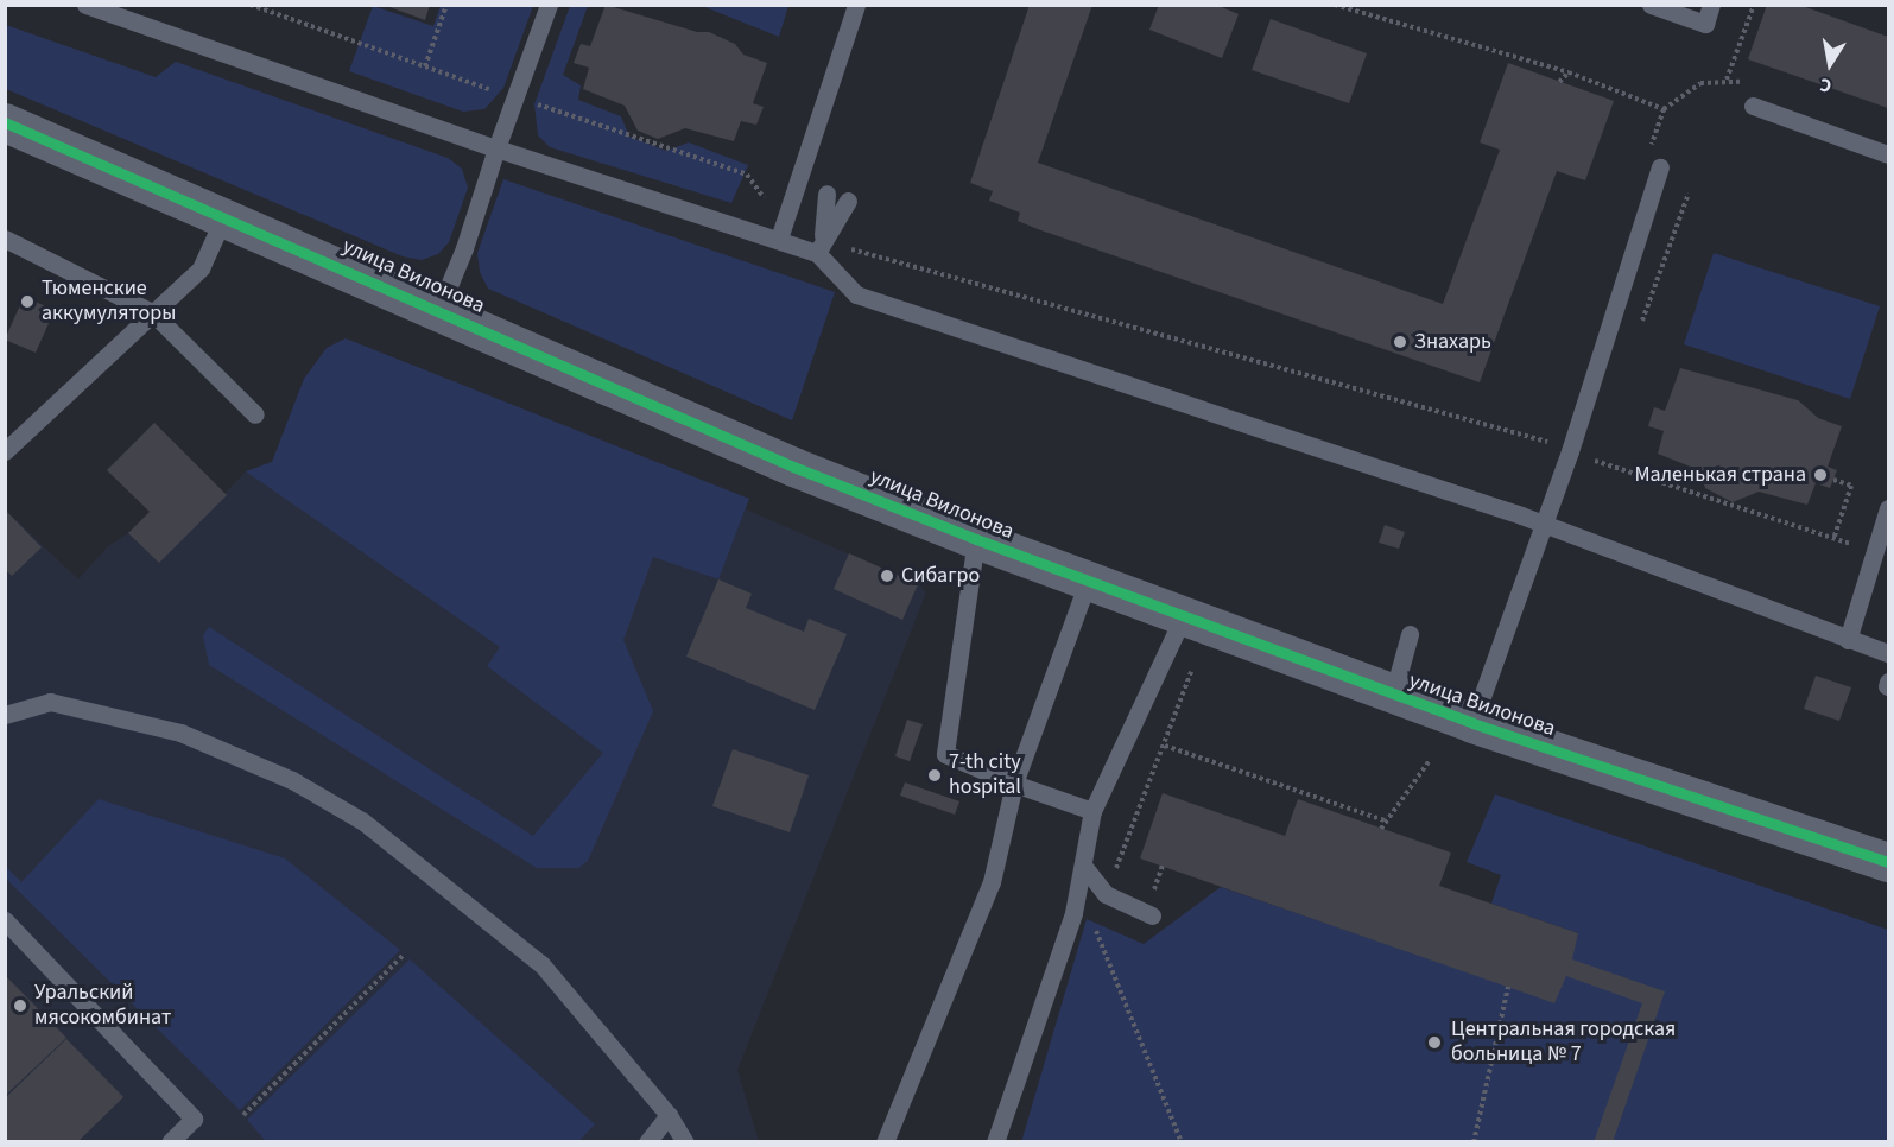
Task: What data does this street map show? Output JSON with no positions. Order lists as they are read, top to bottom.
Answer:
{
  "streets": {
    "street": ["улица Вилонова"]
  },
  "places": [
    "Тюменские аккумуляторы",
    "Знахарь",
    "Маленькая страна",
    "Сибагро",
    "7-th city hospital",
    "Уральский мясокомбинат",
    "Центральная городская больница № 7"
  ],
  "north": "bottom"
}
